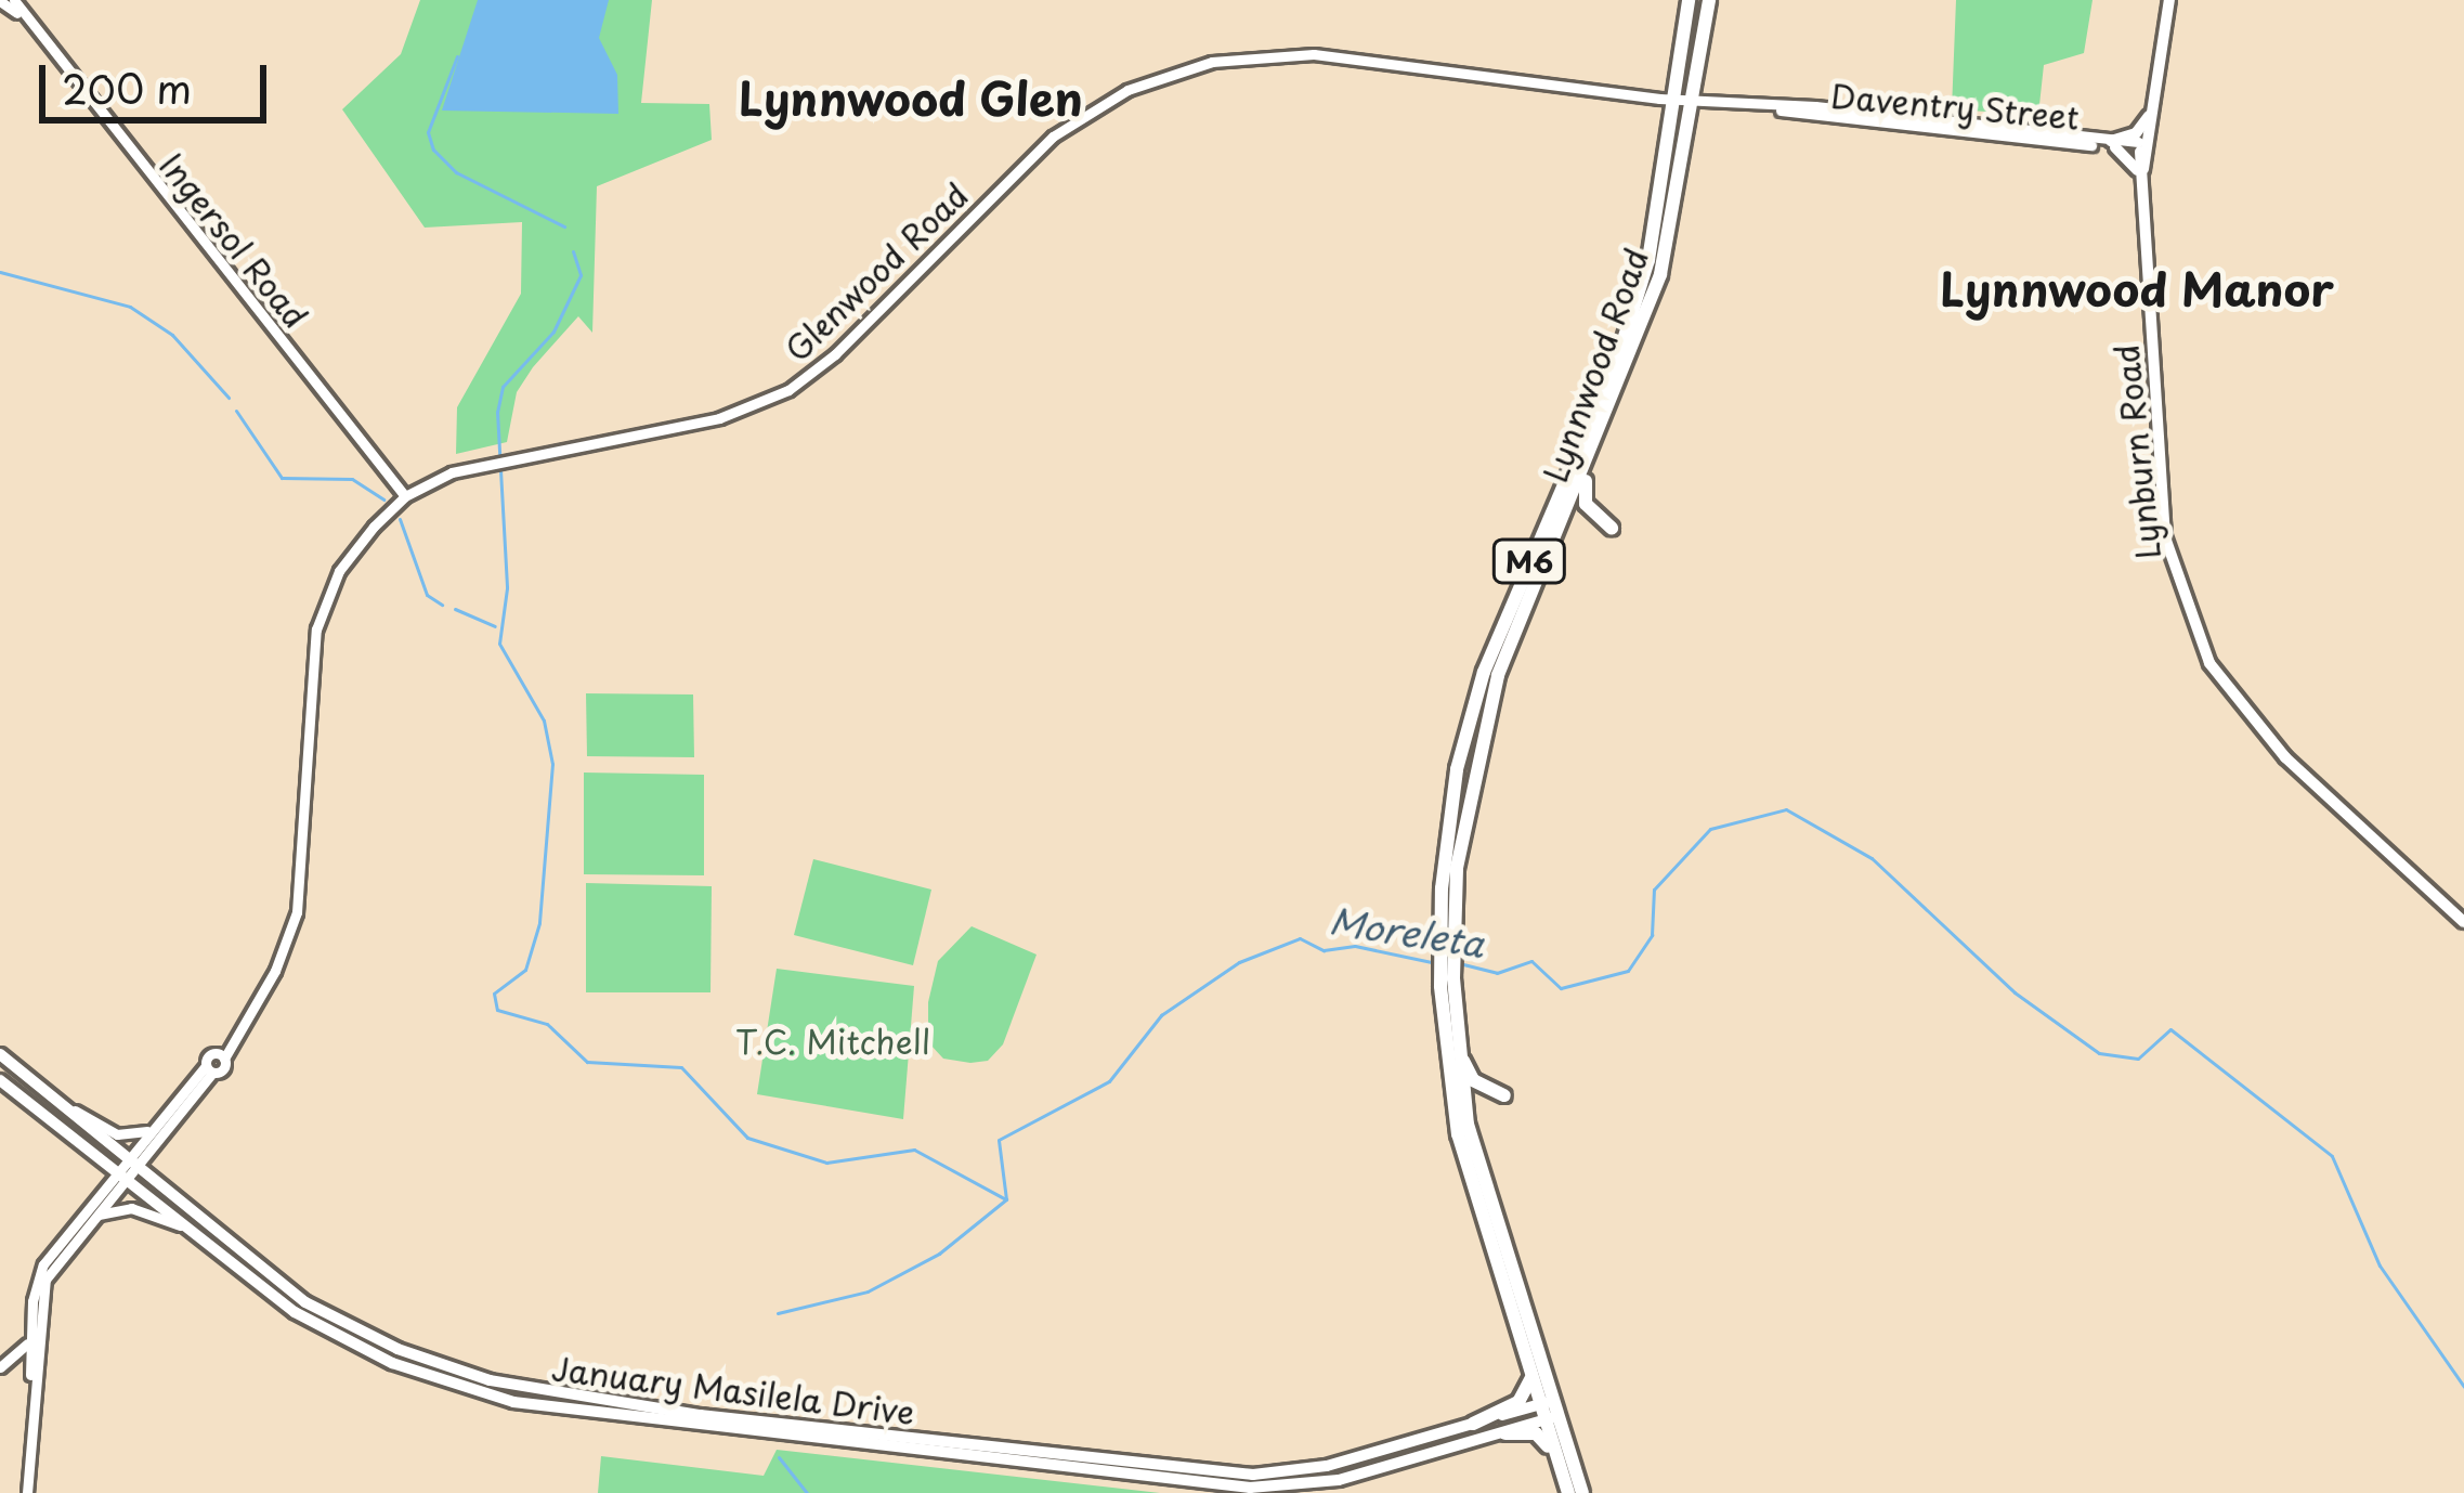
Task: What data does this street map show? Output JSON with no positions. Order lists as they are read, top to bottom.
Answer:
{
  "streets": {
    "main road": [
      "Lynnwood Road",
      "Lynburn Road",
      "M6",
      "January Masilela Drive"
    ],
    "street": ["Daventry Street", "Ingersol Road", "Glenwood Road"]
  },
  "crossings": [
    ["Daventry Street", "Glenwood Road"],
    ["Daventry Street", "Lynnwood Road"],
    ["Daventry Street", "Lynburn Road"],
    ["Ingersol Road", "Glenwood Road"],
    ["Glenwood Road", "Lynnwood Road"],
    ["Lynnwood Road", "January Masilela Drive"]
  ],
  "districts": ["Lynnwood Glen", "Lynnwood Manor"],
  "water": ["Moreleta"],
  "parks": ["T.C. Mitchell"],
  "scale_bar": "200 m"
}
